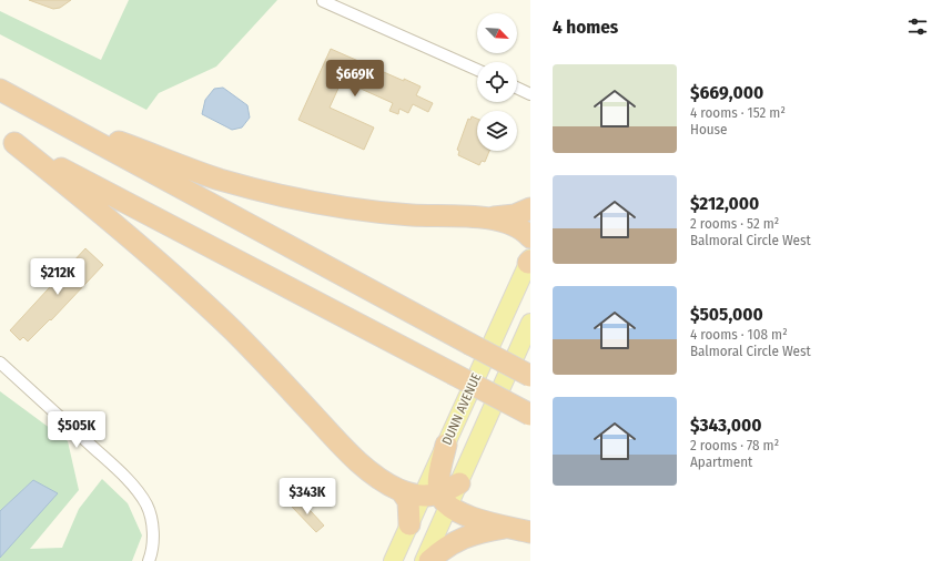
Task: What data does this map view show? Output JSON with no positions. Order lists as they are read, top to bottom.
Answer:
{
  "streets": {
    "main road": ["DUNN AVENUE"]
  },
  "north": "bottom right",
  "page": {
    "heading": "4 homes",
    "list": [
      {
        "name": "$669,000",
        "note": "4 rooms · 152 m² · House"
      },
      {
        "name": "$212,000",
        "note": "2 rooms · 52 m² · Balmoral Circle West"
      },
      {
        "name": "$505,000",
        "note": "4 rooms · 108 m² · Balmoral Circle West"
      },
      {
        "name": "$343,000",
        "note": "2 rooms · 78 m² · Apartment"
      }
    ],
    "price": [
      "$669K",
      "$212K",
      "$505K",
      "$343K"
    ]
  }
}
